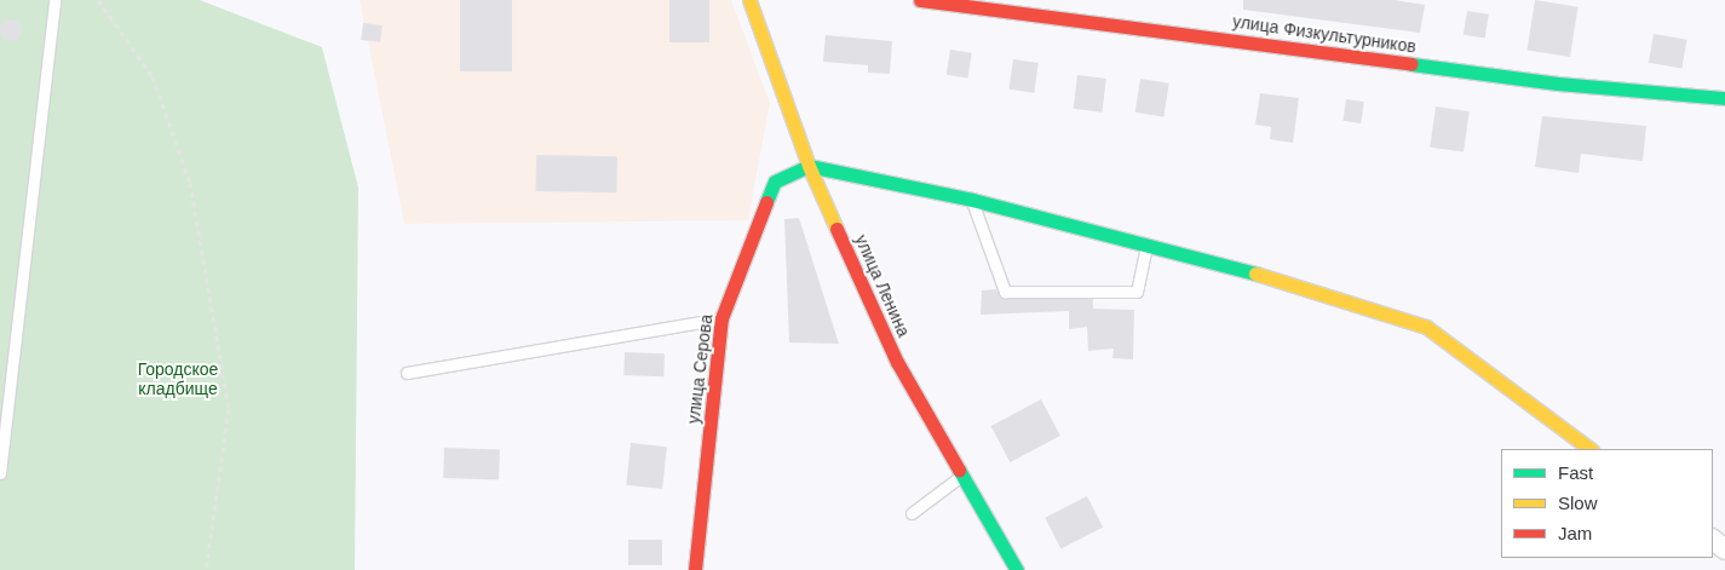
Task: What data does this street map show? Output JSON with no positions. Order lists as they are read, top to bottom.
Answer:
{
  "streets": {
    "street": ["улица Физкультурников", "улица Ленина", "улица Серова"]
  },
  "crossings": [
    ["улица Ленина", "улица Серова"]
  ],
  "parks": ["Городское кладбище"],
  "legend": ["Fast", "Slow", "Jam"]
}
